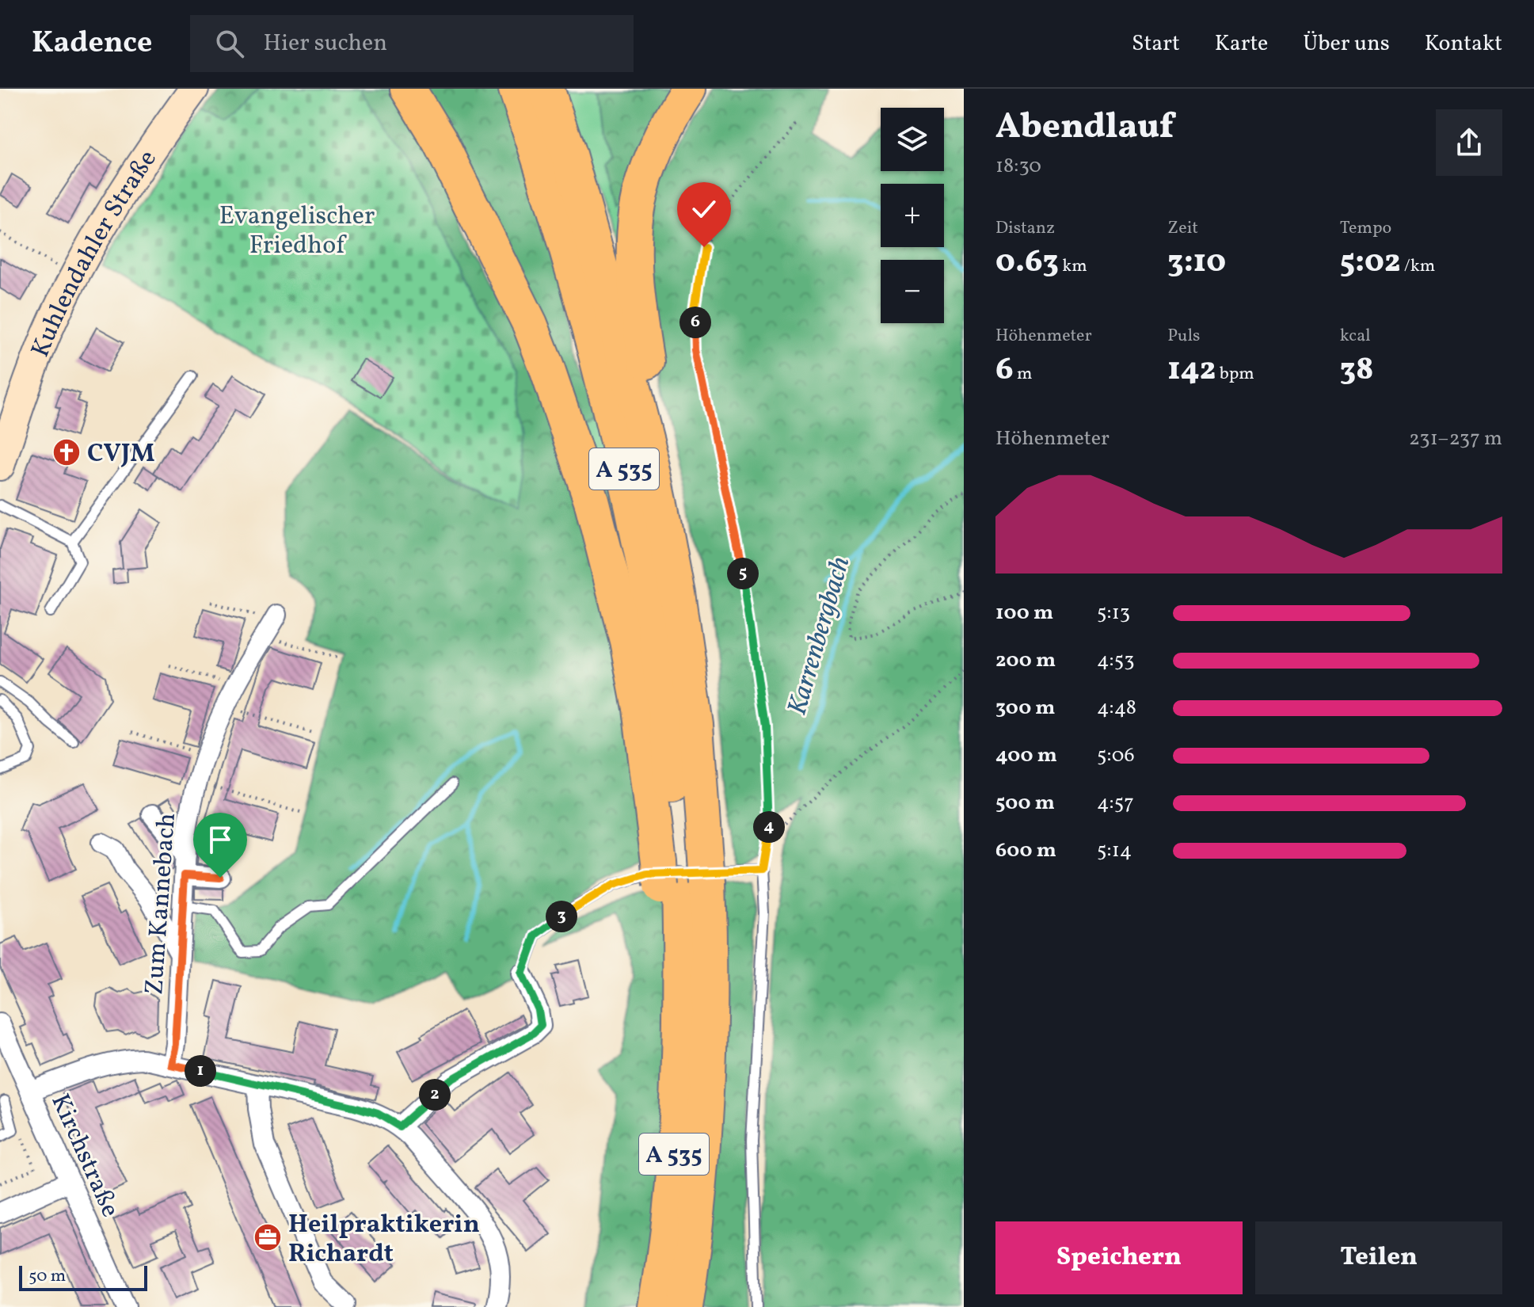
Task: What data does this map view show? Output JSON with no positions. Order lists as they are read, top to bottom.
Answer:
{
  "streets": {
    "highway": ["A 535"],
    "main road": ["Kuhlendahler Straße"],
    "street": ["Zum Kannebach", "Kirchstraße"]
  },
  "water": ["Karrenbergbach"],
  "parks": ["Evangelischer Friedhof"],
  "places": {
    "church": ["CVJM"],
    "office": ["Heilpraktikerin Richardt"]
  },
  "scale_bar": "50 m",
  "page": {
    "header": "Kadence",
    "search": "Hier suchen",
    "nav": [
      "Start",
      "Karte",
      "Über uns",
      "Kontakt"
    ],
    "heading": ["Abendlauf", "18:30"],
    "map_buttons": ["+", "−"],
    "stats": [
      ["Distanz", "0.63 km"],
      ["Zeit", "3:10"],
      ["Tempo", "5:02 /km"],
      ["Höhenmeter", "6 m"],
      ["Puls", "142 bpm"],
      ["kcal", "38"]
    ],
    "pins": [
      "6",
      "5",
      "4",
      "3",
      "1",
      "2"
    ],
    "chart": ["Höhenmeter", "231–237 m"],
    "list": [
      {
        "name": "100 m",
        "note": "5:13"
      },
      {
        "name": "200 m",
        "note": "4:53"
      },
      {
        "name": "300 m",
        "note": "4:48"
      },
      {
        "name": "400 m",
        "note": "5:06"
      },
      {
        "name": "500 m",
        "note": "4:57"
      },
      {
        "name": "600 m",
        "note": "5:14"
      }
    ],
    "buttons": ["Speichern", "Teilen"],
    "scale": "50 m"
  }
}
